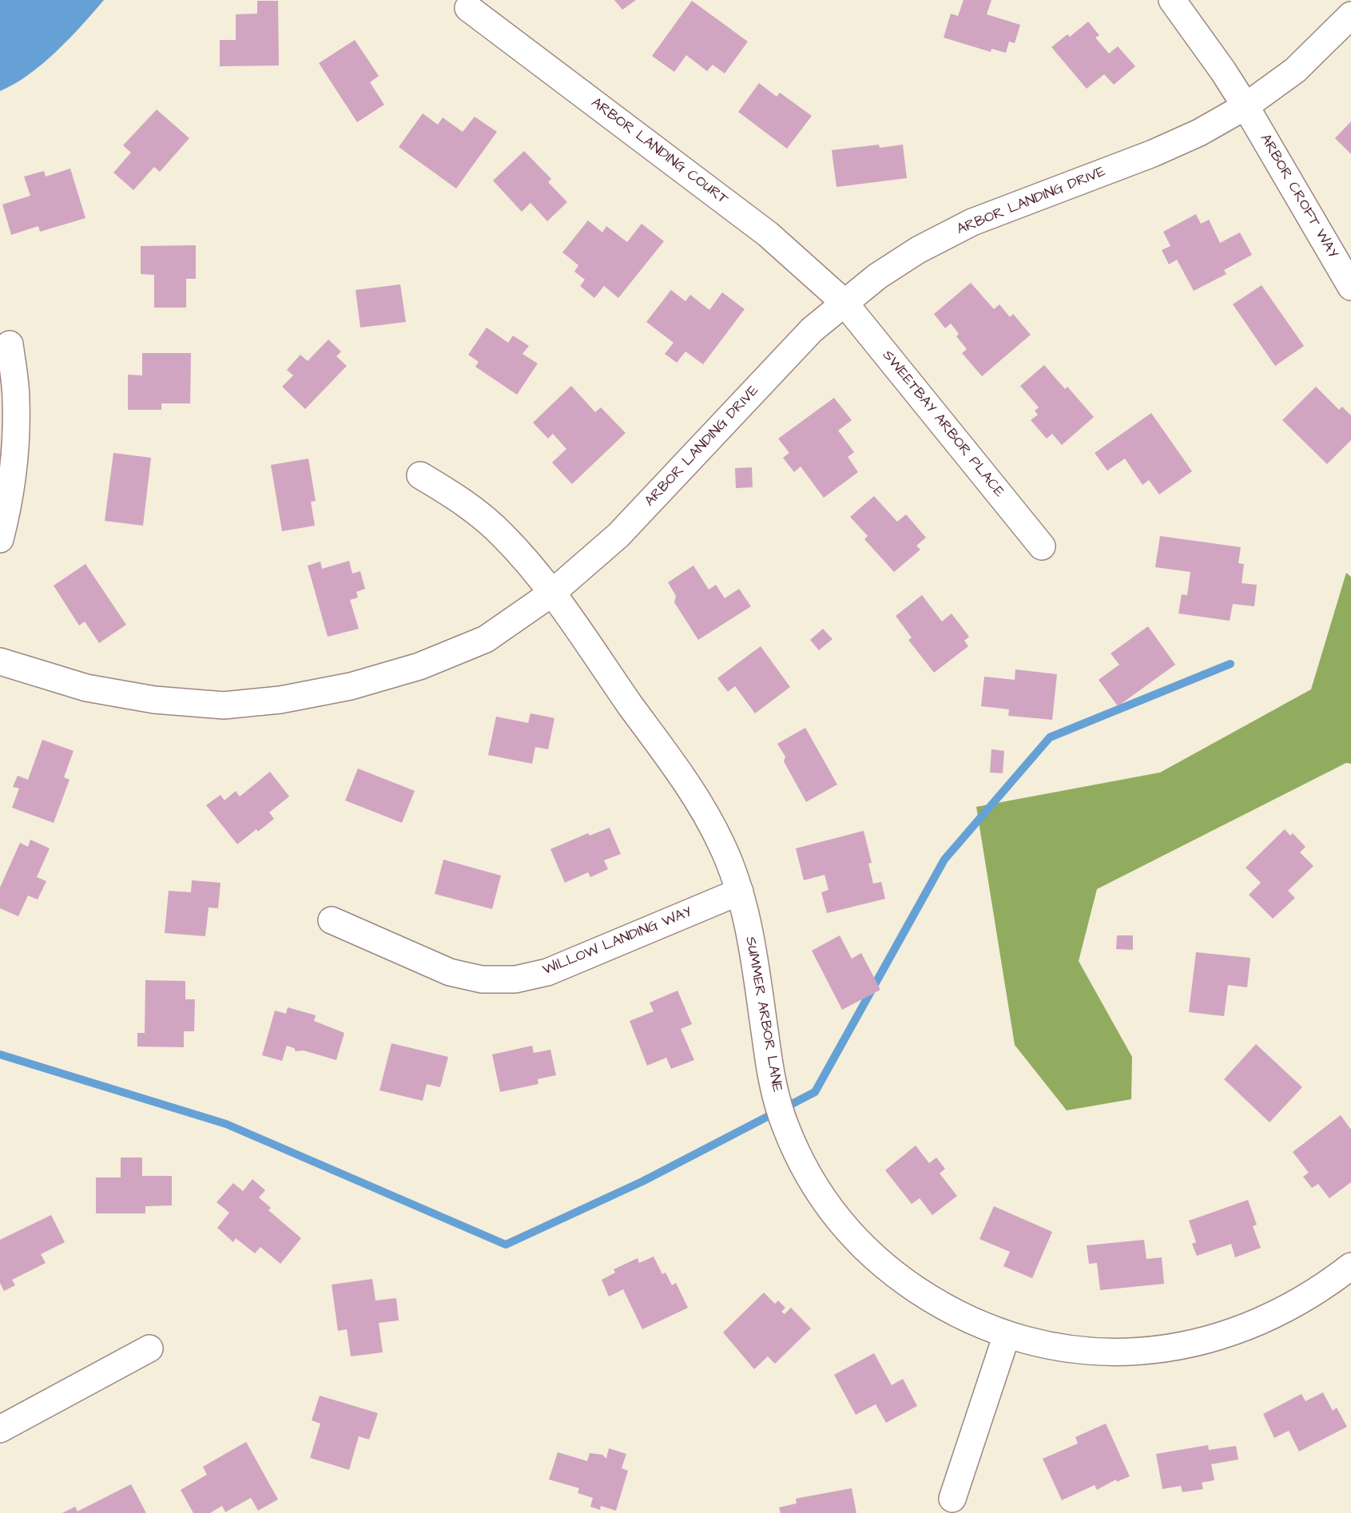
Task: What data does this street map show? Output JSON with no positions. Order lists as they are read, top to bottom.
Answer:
{
  "streets": {
    "street": [
      "ARBOR LANDING COURT",
      "ARBOR CROFT WAY",
      "ARBOR LANDING DRIVE",
      "SWEETBAY ARBOR PLACE",
      "WILLOW LANDING WAY",
      "SUMMER ARBOR LANE"
    ]
  },
  "crossings": [
    ["ARBOR LANDING COURT", "ARBOR LANDING DRIVE"],
    ["ARBOR LANDING COURT", "SWEETBAY ARBOR PLACE"],
    ["ARBOR CROFT WAY", "ARBOR LANDING DRIVE"],
    ["ARBOR LANDING DRIVE", "SWEETBAY ARBOR PLACE"],
    ["ARBOR LANDING DRIVE", "SUMMER ARBOR LANE"],
    ["WILLOW LANDING WAY", "SUMMER ARBOR LANE"]
  ]
}
